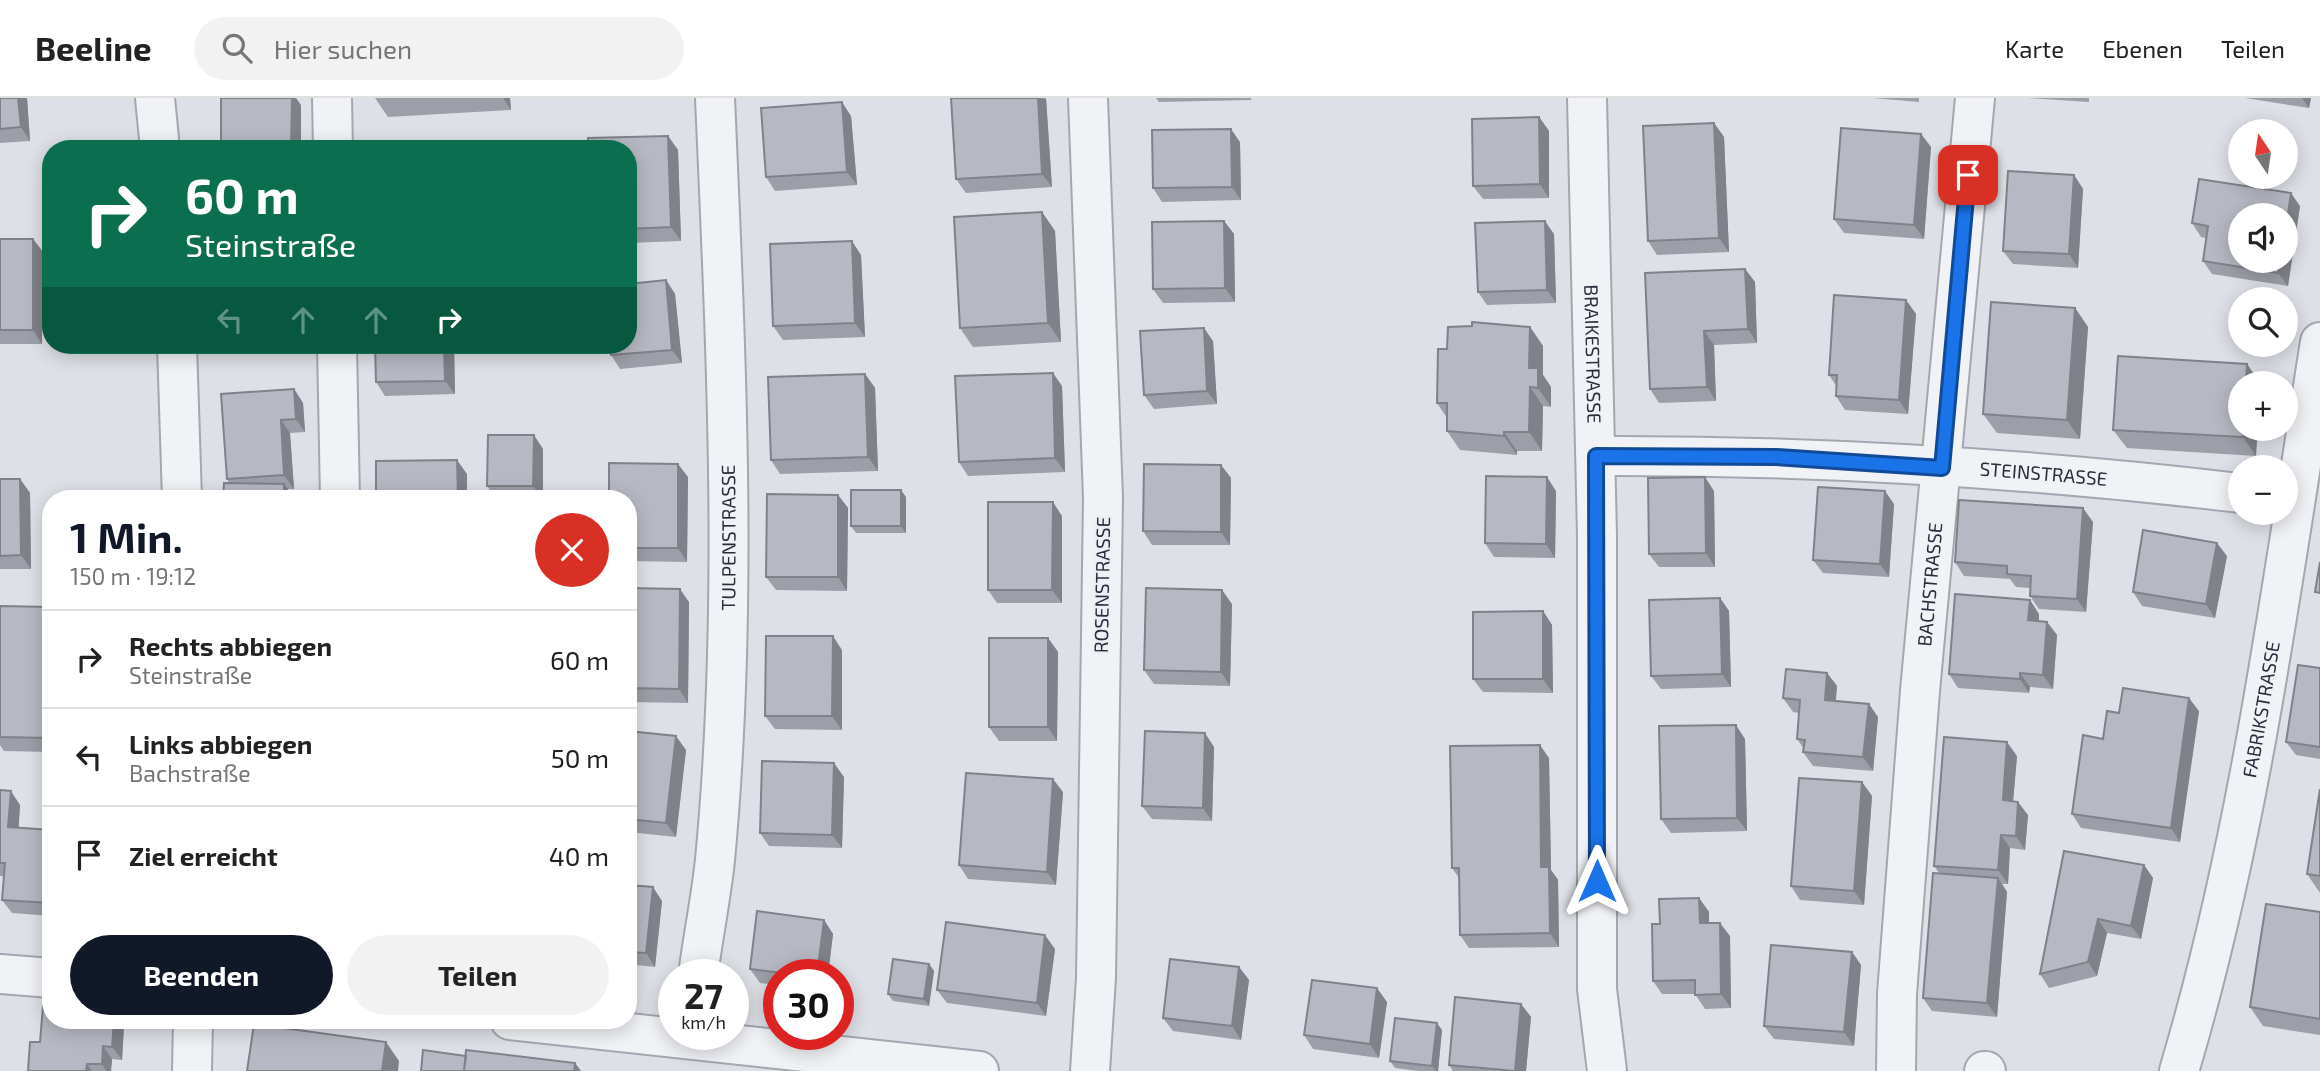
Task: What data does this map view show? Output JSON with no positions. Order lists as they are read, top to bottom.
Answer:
{
  "streets": {
    "street": [
      "BRAIKESTRASSE",
      "STEINSTRASSE",
      "TULPENSTRASSE",
      "BACHSTRASSE",
      "ROSENSTRASSE",
      "FABRIKSTRASSE"
    ]
  },
  "crossings": [
    ["BRAIKESTRASSE", "STEINSTRASSE"],
    ["STEINSTRASSE", "BACHSTRASSE"]
  ],
  "north": "top",
  "page": {
    "header": "Beeline",
    "search": "Hier suchen",
    "nav": ["Karte", "Ebenen", "Teilen"],
    "map_buttons": ["+", "−"],
    "turn": ["60 m", "Steinstraße"],
    "heading": ["1 Min.", "150 m · 19:12"],
    "list": [
      {
        "name": "Rechts abbiegen",
        "note": "Steinstraße",
        "value": "60 m"
      },
      {
        "name": "Links abbiegen",
        "note": "Bachstraße",
        "value": "50 m"
      },
      {
        "name": "Ziel erreicht",
        "value": "40 m"
      }
    ],
    "buttons": ["Beenden", "Teilen"],
    "speed": "27 km/h",
    "limit": "30"
  }
}
